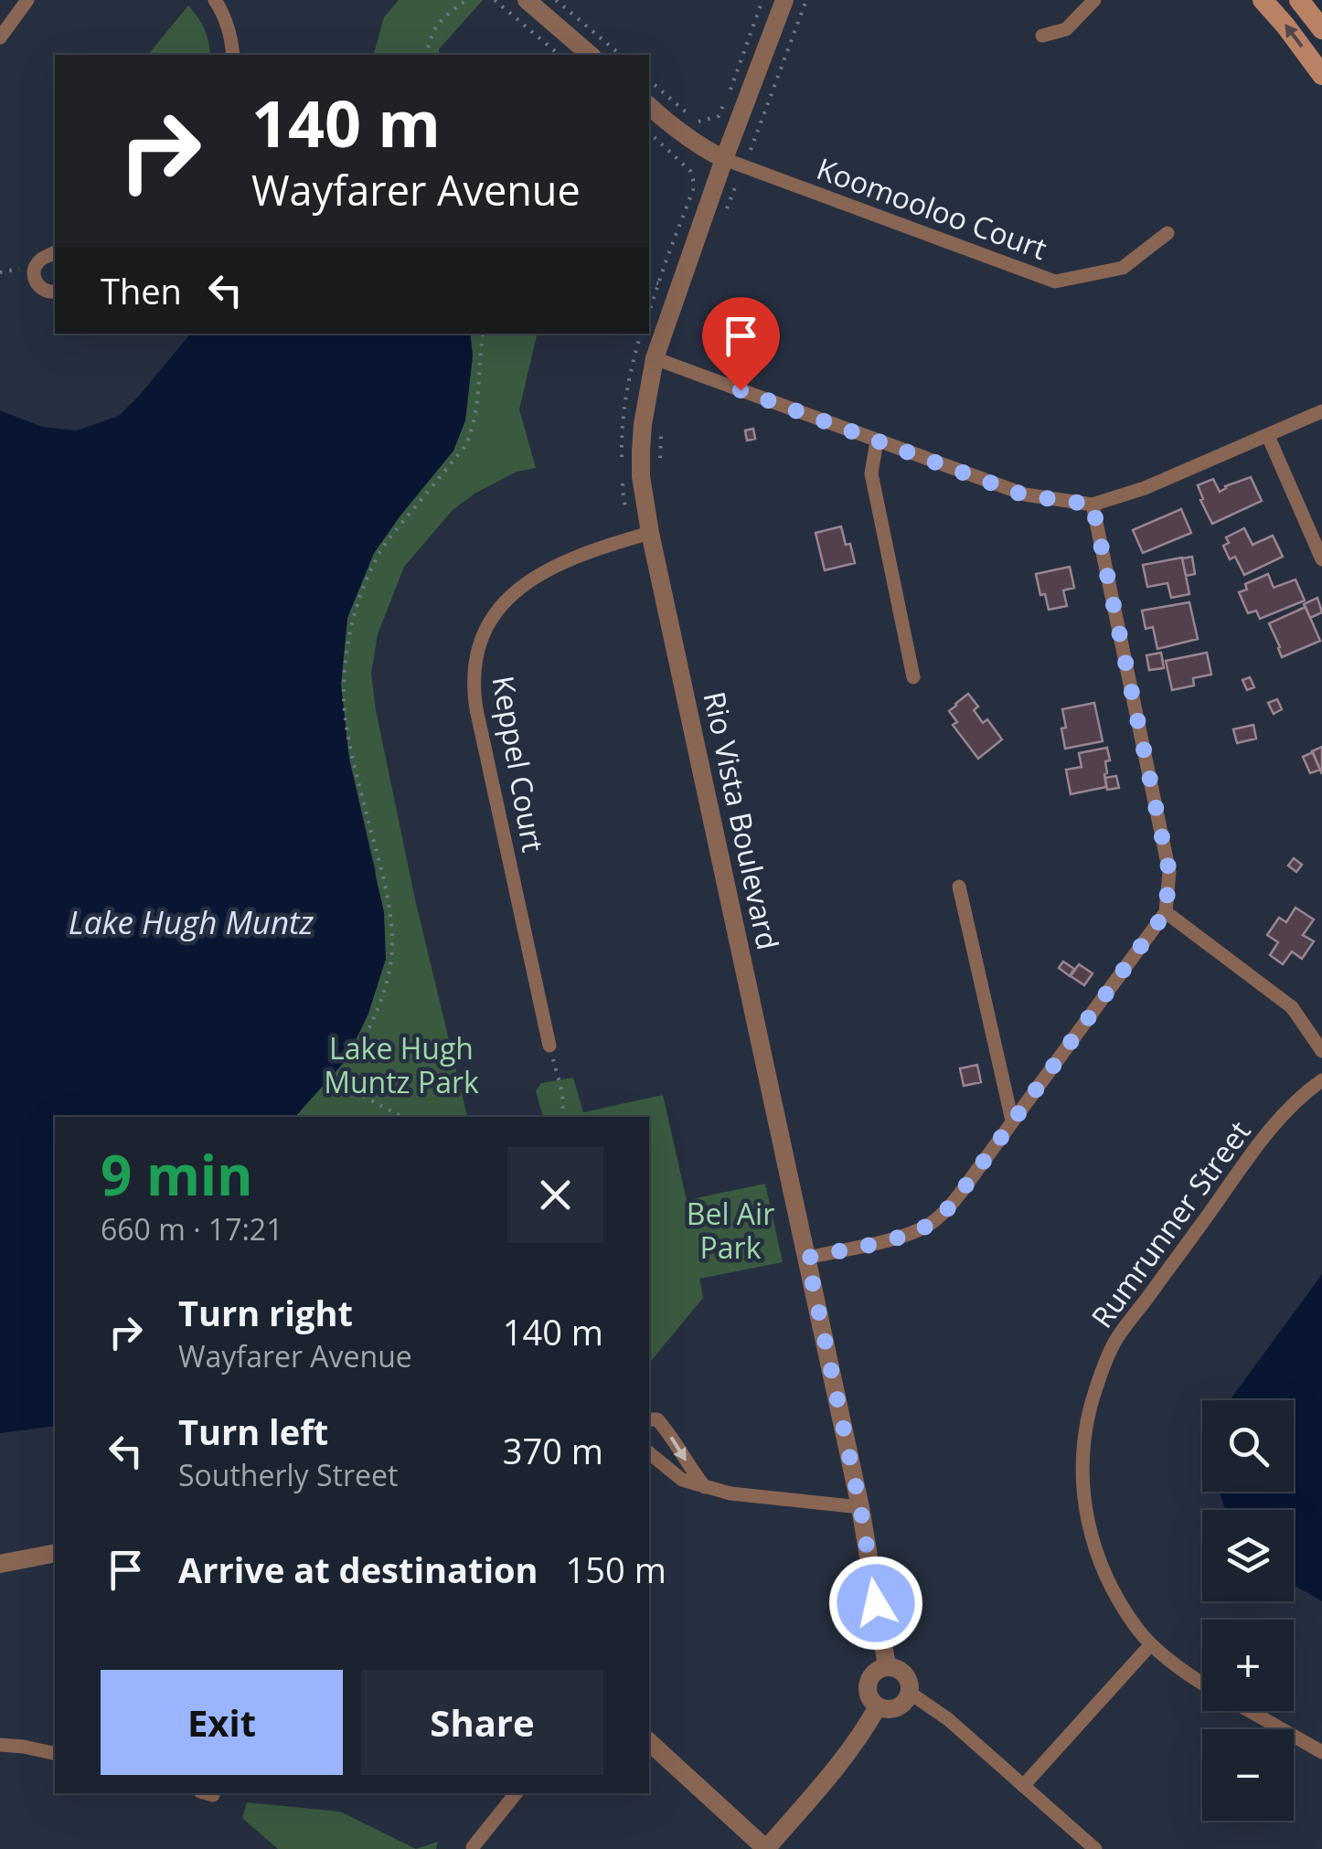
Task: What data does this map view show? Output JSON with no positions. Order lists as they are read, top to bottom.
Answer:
{
  "streets": {
    "street": [
      "Koomooloo Court",
      "Keppel Court",
      "Rio Vista Boulevard",
      "Rumrunner Street"
    ]
  },
  "crossings": [
    ["Koomooloo Court", "Rio Vista Boulevard"],
    ["Keppel Court", "Rio Vista Boulevard"]
  ],
  "water": ["Lake Hugh Muntz"],
  "parks": ["Lake Hugh Muntz Park", "Bel Air Park"],
  "page": {
    "turn": ["140 m", "Wayfarer Avenue"],
    "then": "Then",
    "heading": ["9 min", "660 m · 17:21"],
    "list": [
      {
        "name": "Turn right",
        "note": "Wayfarer Avenue",
        "value": "140 m"
      },
      {
        "name": "Turn left",
        "note": "Southerly Street",
        "value": "370 m"
      },
      {
        "name": "Arrive at destination",
        "value": "150 m"
      }
    ],
    "map_buttons": ["+", "−"],
    "buttons": ["Exit", "Share"]
  }
}
